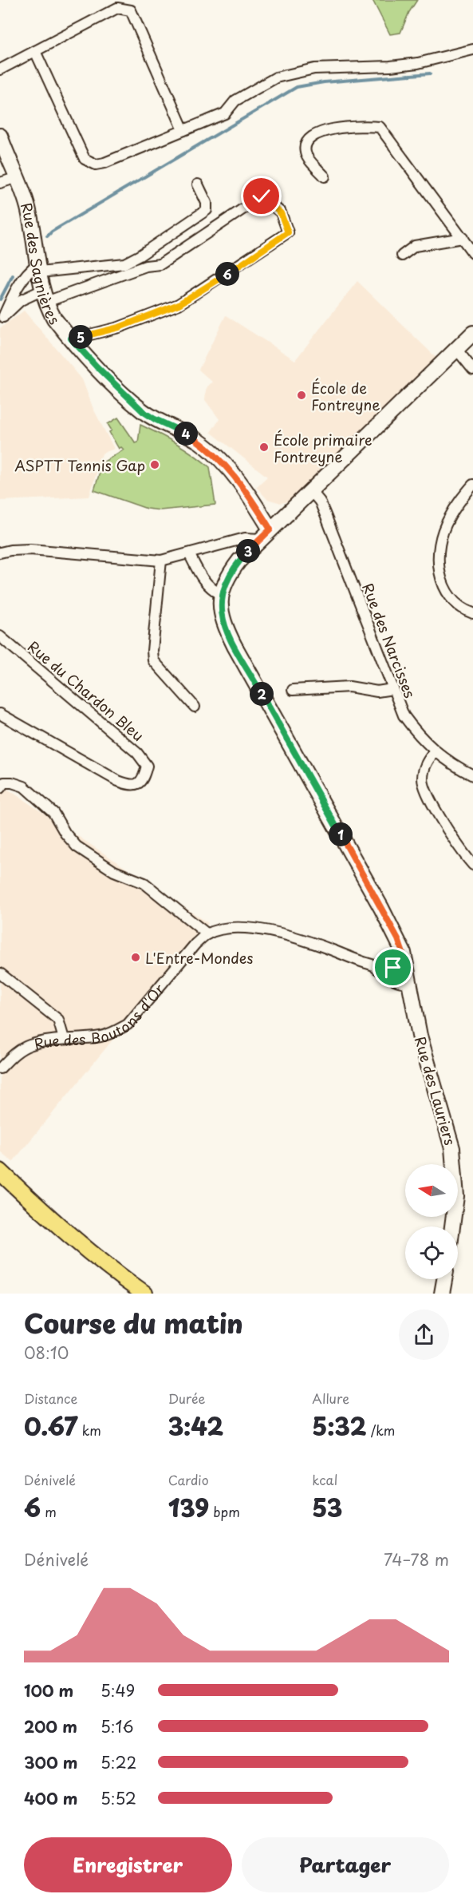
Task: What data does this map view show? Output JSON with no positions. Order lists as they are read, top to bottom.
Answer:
{
  "streets": {
    "main road": ["Rue des Sagnières", "Rue des Lauriers"],
    "street": ["Rue des Narcisses", "Rue du Chardon Bleu", "Rue des Boutons d'Or"]
  },
  "crossings": [
    ["Rue des Boutons d'Or", "Rue des Lauriers"]
  ],
  "places": [
    "École de Fontreyne",
    "École primaire Fontreyne",
    "ASPTT Tennis Gap",
    "L'Entre-Mondes"
  ],
  "north": "left",
  "page": {
    "pins": [
      "6",
      "5",
      "4",
      "3",
      "2",
      "1"
    ],
    "heading": ["Course du matin", "08:10"],
    "stats": [
      ["Distance", "0.67 km"],
      ["Durée", "3:42"],
      ["Allure", "5:32 /km"],
      ["Dénivelé", "6 m"],
      ["Cardio", "139 bpm"],
      ["kcal", "53"]
    ],
    "chart": ["Dénivelé", "74–78 m"],
    "list": [
      {
        "name": "100 m",
        "note": "5:49"
      },
      {
        "name": "200 m",
        "note": "5:16"
      },
      {
        "name": "300 m",
        "note": "5:22"
      },
      {
        "name": "400 m",
        "note": "5:52"
      }
    ],
    "buttons": ["Enregistrer", "Partager"]
  }
}
